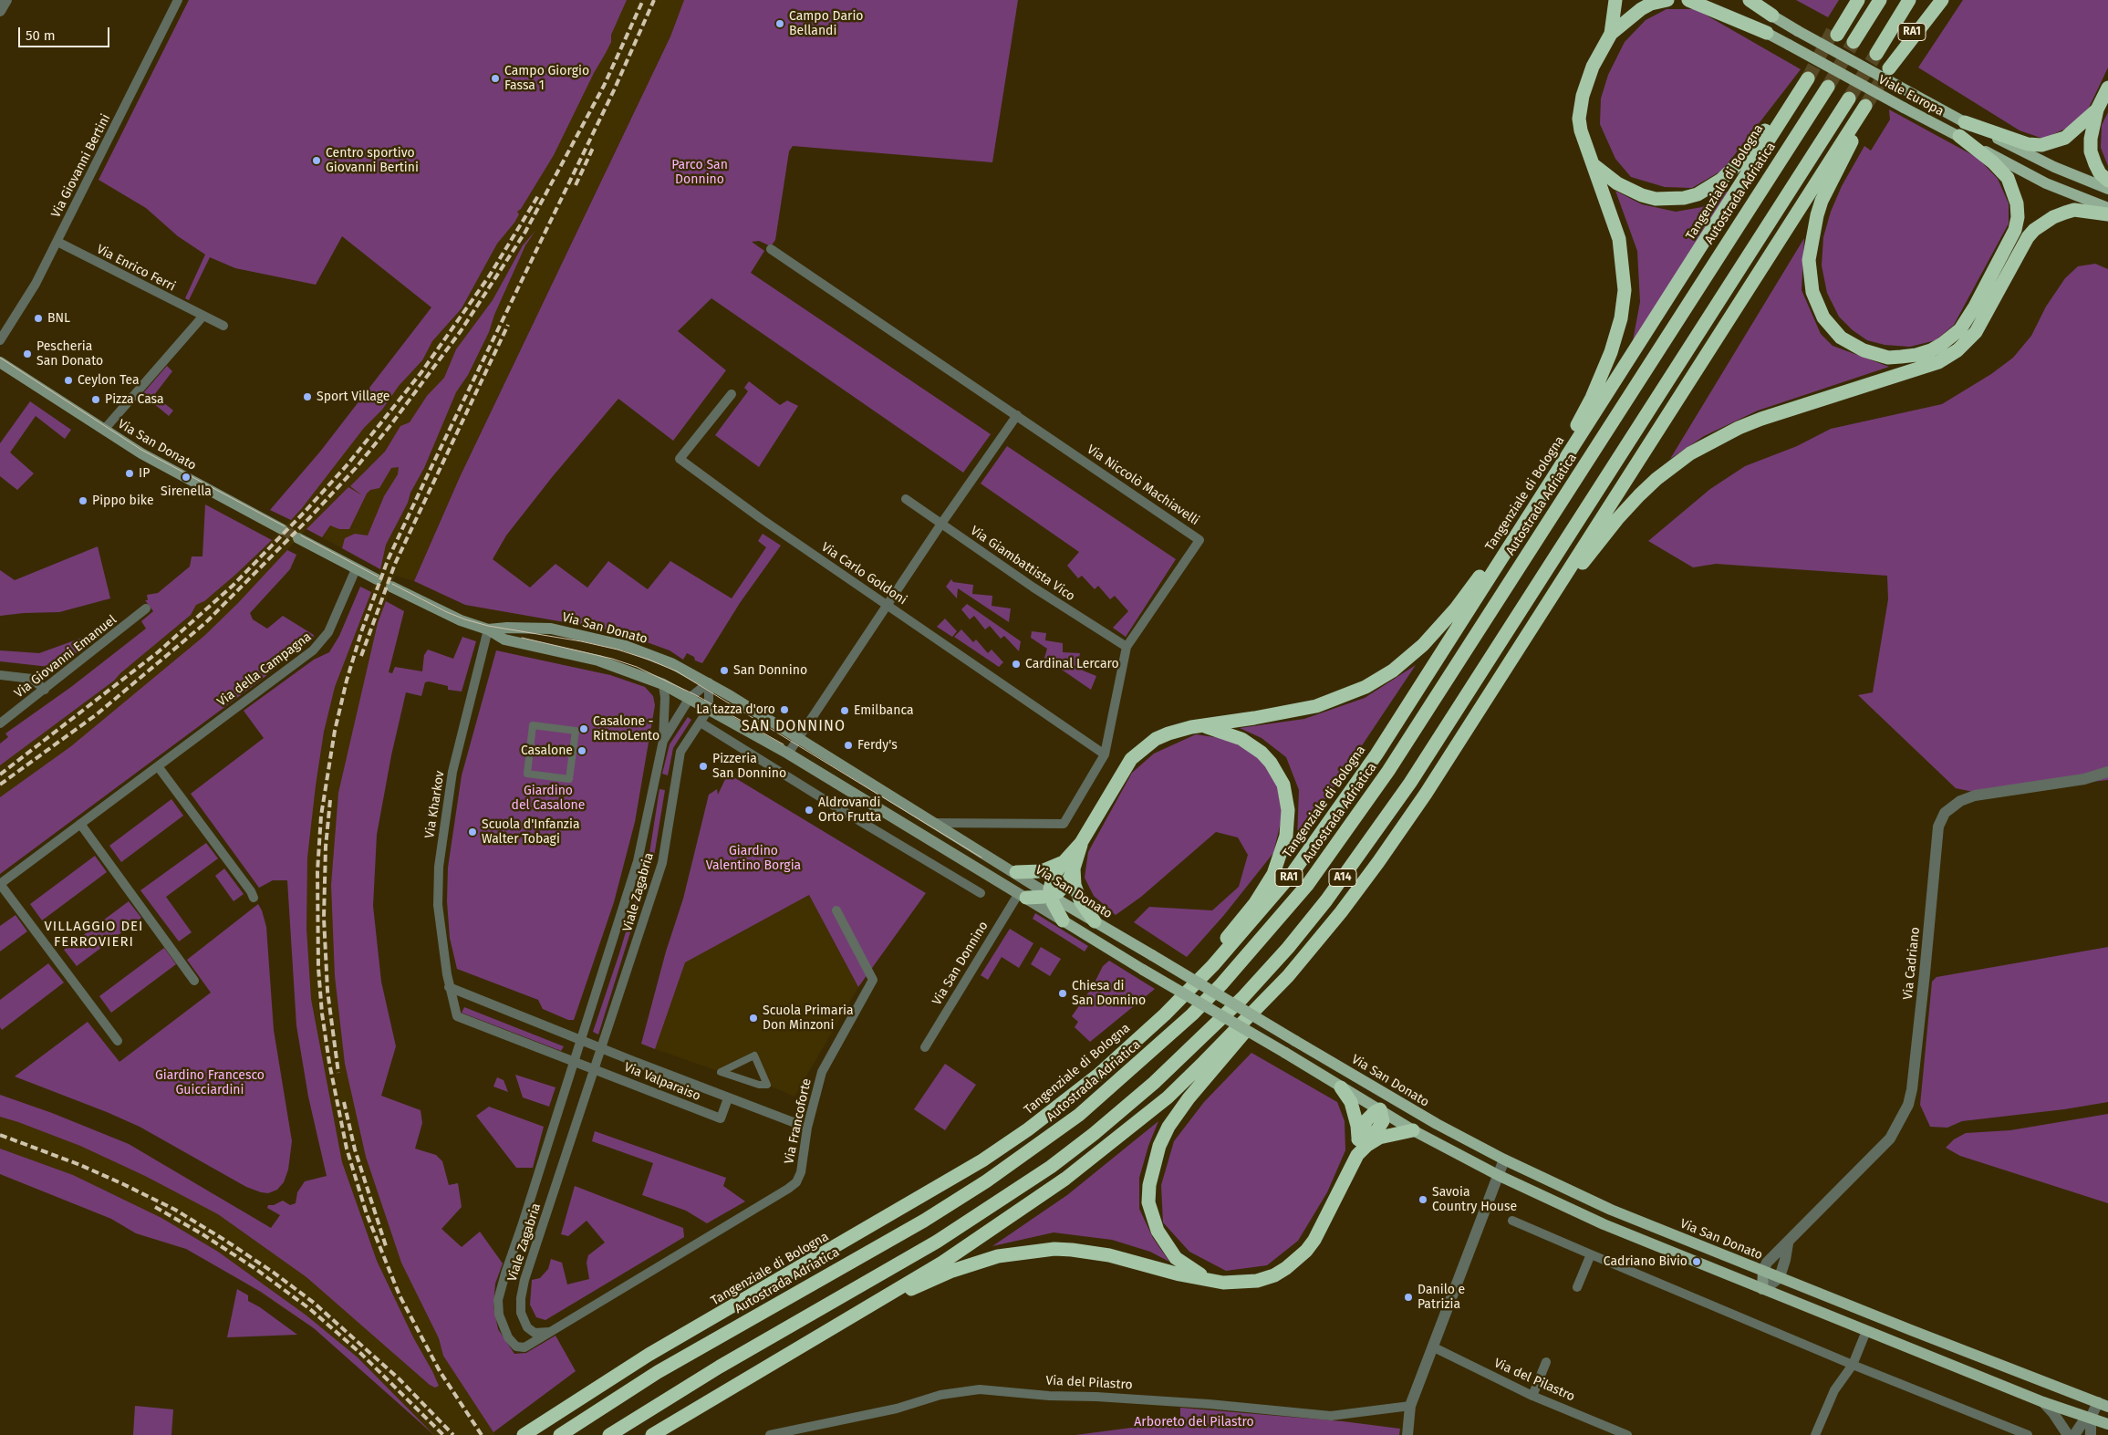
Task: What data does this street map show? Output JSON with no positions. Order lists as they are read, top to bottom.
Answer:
{
  "streets": {
    "highway": [
      "RA1",
      "Tangenziale di Bologna",
      "Autostrada Adriatica",
      "A14"
    ],
    "main road": ["Viale Europa", "Via San Donato"],
    "street": [
      "Via Giovanni Bertini",
      "Via Enrico Ferri",
      "Via Niccolò Machiavelli",
      "Via Giambattista Vico",
      "Via Carlo Goldoni",
      "Via Giovanni Emanuel",
      "Via della Campagna",
      "Via Kharkov",
      "Viale Zagabria",
      "Via San Donnino",
      "Via Cadriano",
      "Via Valparaiso",
      "Via Francoforte",
      "Via del Pilastro"
    ]
  },
  "crossings": [
    ["Via Giovanni Bertini", "Via Enrico Ferri"],
    ["Via San Donato", "Via Niccolò Machiavelli"],
    ["Via San Donato", "Via Kharkov"],
    ["Via San Donato", "Viale Zagabria"],
    ["Via San Donato", "Via San Donnino"],
    ["Via San Donato", "Via Cadriano"],
    ["Via Niccolò Machiavelli", "Via Giambattista Vico"],
    ["Via Niccolò Machiavelli", "Via Carlo Goldoni"],
    ["Via Kharkov", "Viale Zagabria"],
    ["Via Kharkov", "Via Valparaiso"],
    ["Viale Zagabria", "Via Valparaiso"],
    ["Viale Zagabria", "Via Francoforte"],
    ["Via Valparaiso", "Via Francoforte"]
  ],
  "districts": ["SAN DONNINO", "VILLAGGIO DEI FERROVIERI"],
  "parks": [
    "Parco San Donnino",
    "Giardino del Casalone",
    "Giardino Valentino Borgia",
    "Giardino Francesco Guicciardini",
    "Arboreto del Pilastro"
  ],
  "places": [
    "Campo Dario Bellandi",
    "Campo Giorgio Fassa 1",
    "Centro sportivo Giovanni Bertini",
    "BNL",
    "Pescheria San Donato",
    "Ceylon Tea",
    "Sport Village",
    "Pizza Casa",
    "IP",
    "Sirenella",
    "Pippo bike",
    "Cardinal Lercaro",
    "San Donnino",
    "La tazza d'oro",
    "Emilbanca",
    "Casalone - RitmoLento",
    "Ferdy's",
    "Casalone",
    "Pizzeria San Donnino",
    "Aldrovandi Orto Frutta",
    "Scuola d'Infanzia Walter Tobagi",
    "Chiesa di San Donnino",
    "Scuola Primaria Don Minzoni",
    "Savoia Country House",
    "Cadriano Bivio",
    "Danilo e Patrizia"
  ],
  "scale_bar": "50 m"
}
